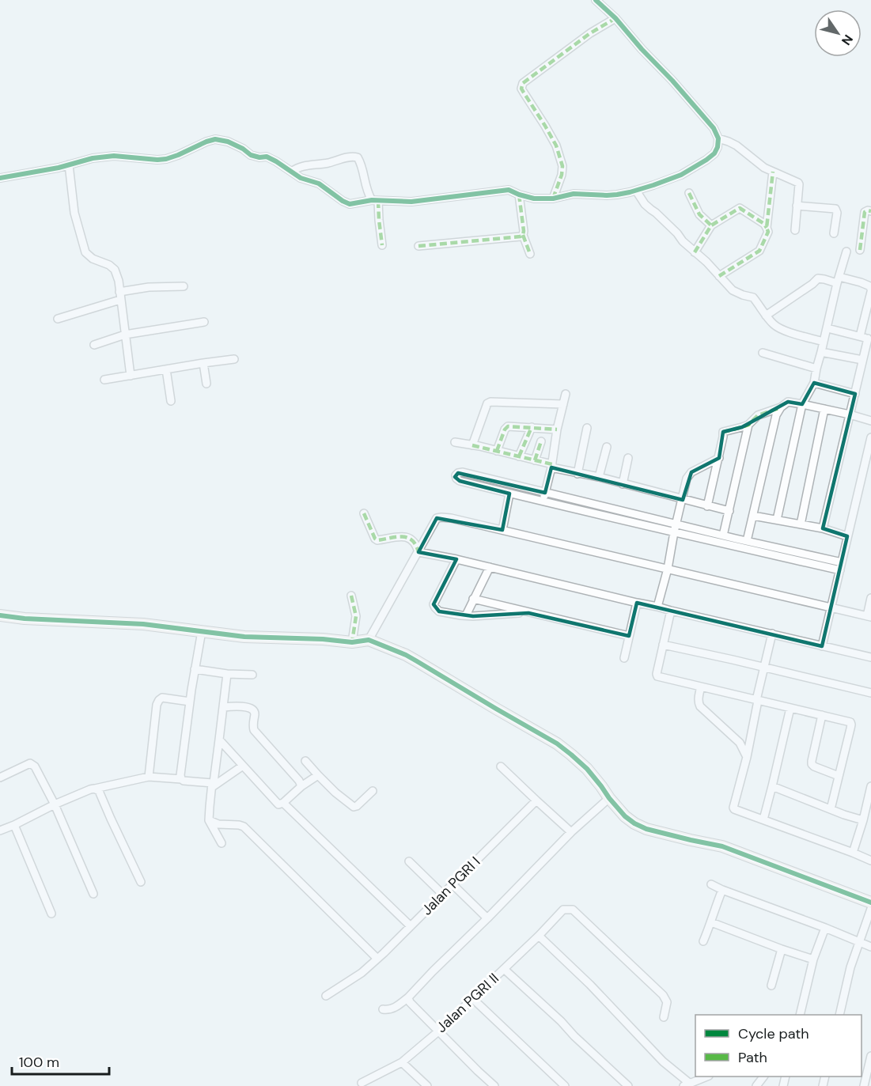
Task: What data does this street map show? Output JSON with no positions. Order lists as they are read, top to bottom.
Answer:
{
  "streets": {
    "street": ["Jalan PGRI I", "Jalan PGRI II"]
  },
  "legend": ["Cycle path", "Path"],
  "scale_bar": "100 m",
  "north": "bottom right"
}
